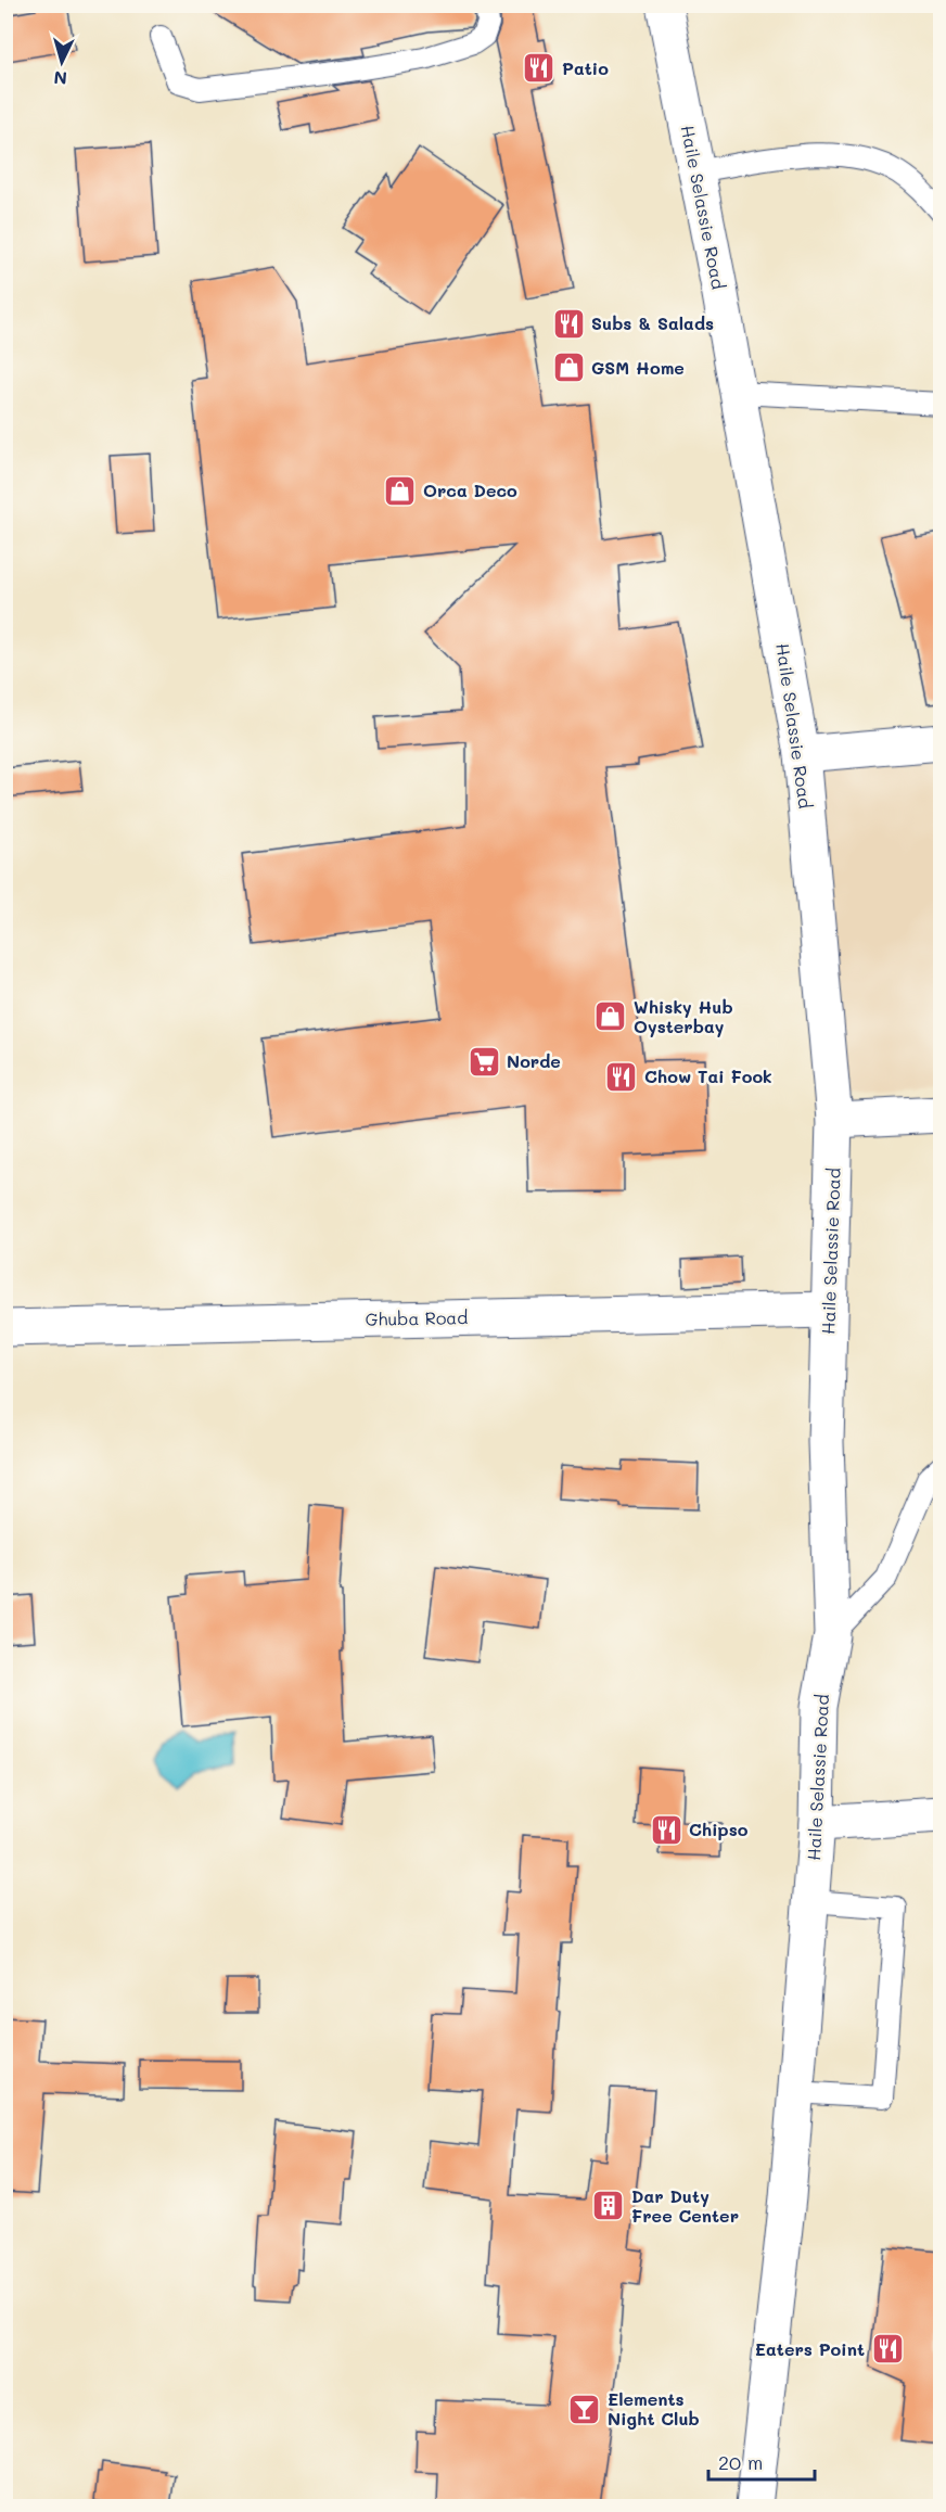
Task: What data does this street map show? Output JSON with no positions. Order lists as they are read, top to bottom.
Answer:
{
  "streets": {
    "street": ["Haile Selassie Road", "Ghuba Road"]
  },
  "crossings": [
    ["Haile Selassie Road", "Ghuba Road"]
  ],
  "places": {
    "restaurant": [
      "Patio",
      "Subs & Salads",
      "Chow Tai Fook",
      "Chipso",
      "Eaters Point"
    ],
    "shop": ["GSM Home", "Orca Deco", "Whisky Hub Oysterbay"],
    "supermarket": ["Norde"],
    "building": ["Dar Duty Free Center"],
    "bar": ["Elements Night Club"]
  },
  "scale_bar": "20 m",
  "north": "bottom"
}
